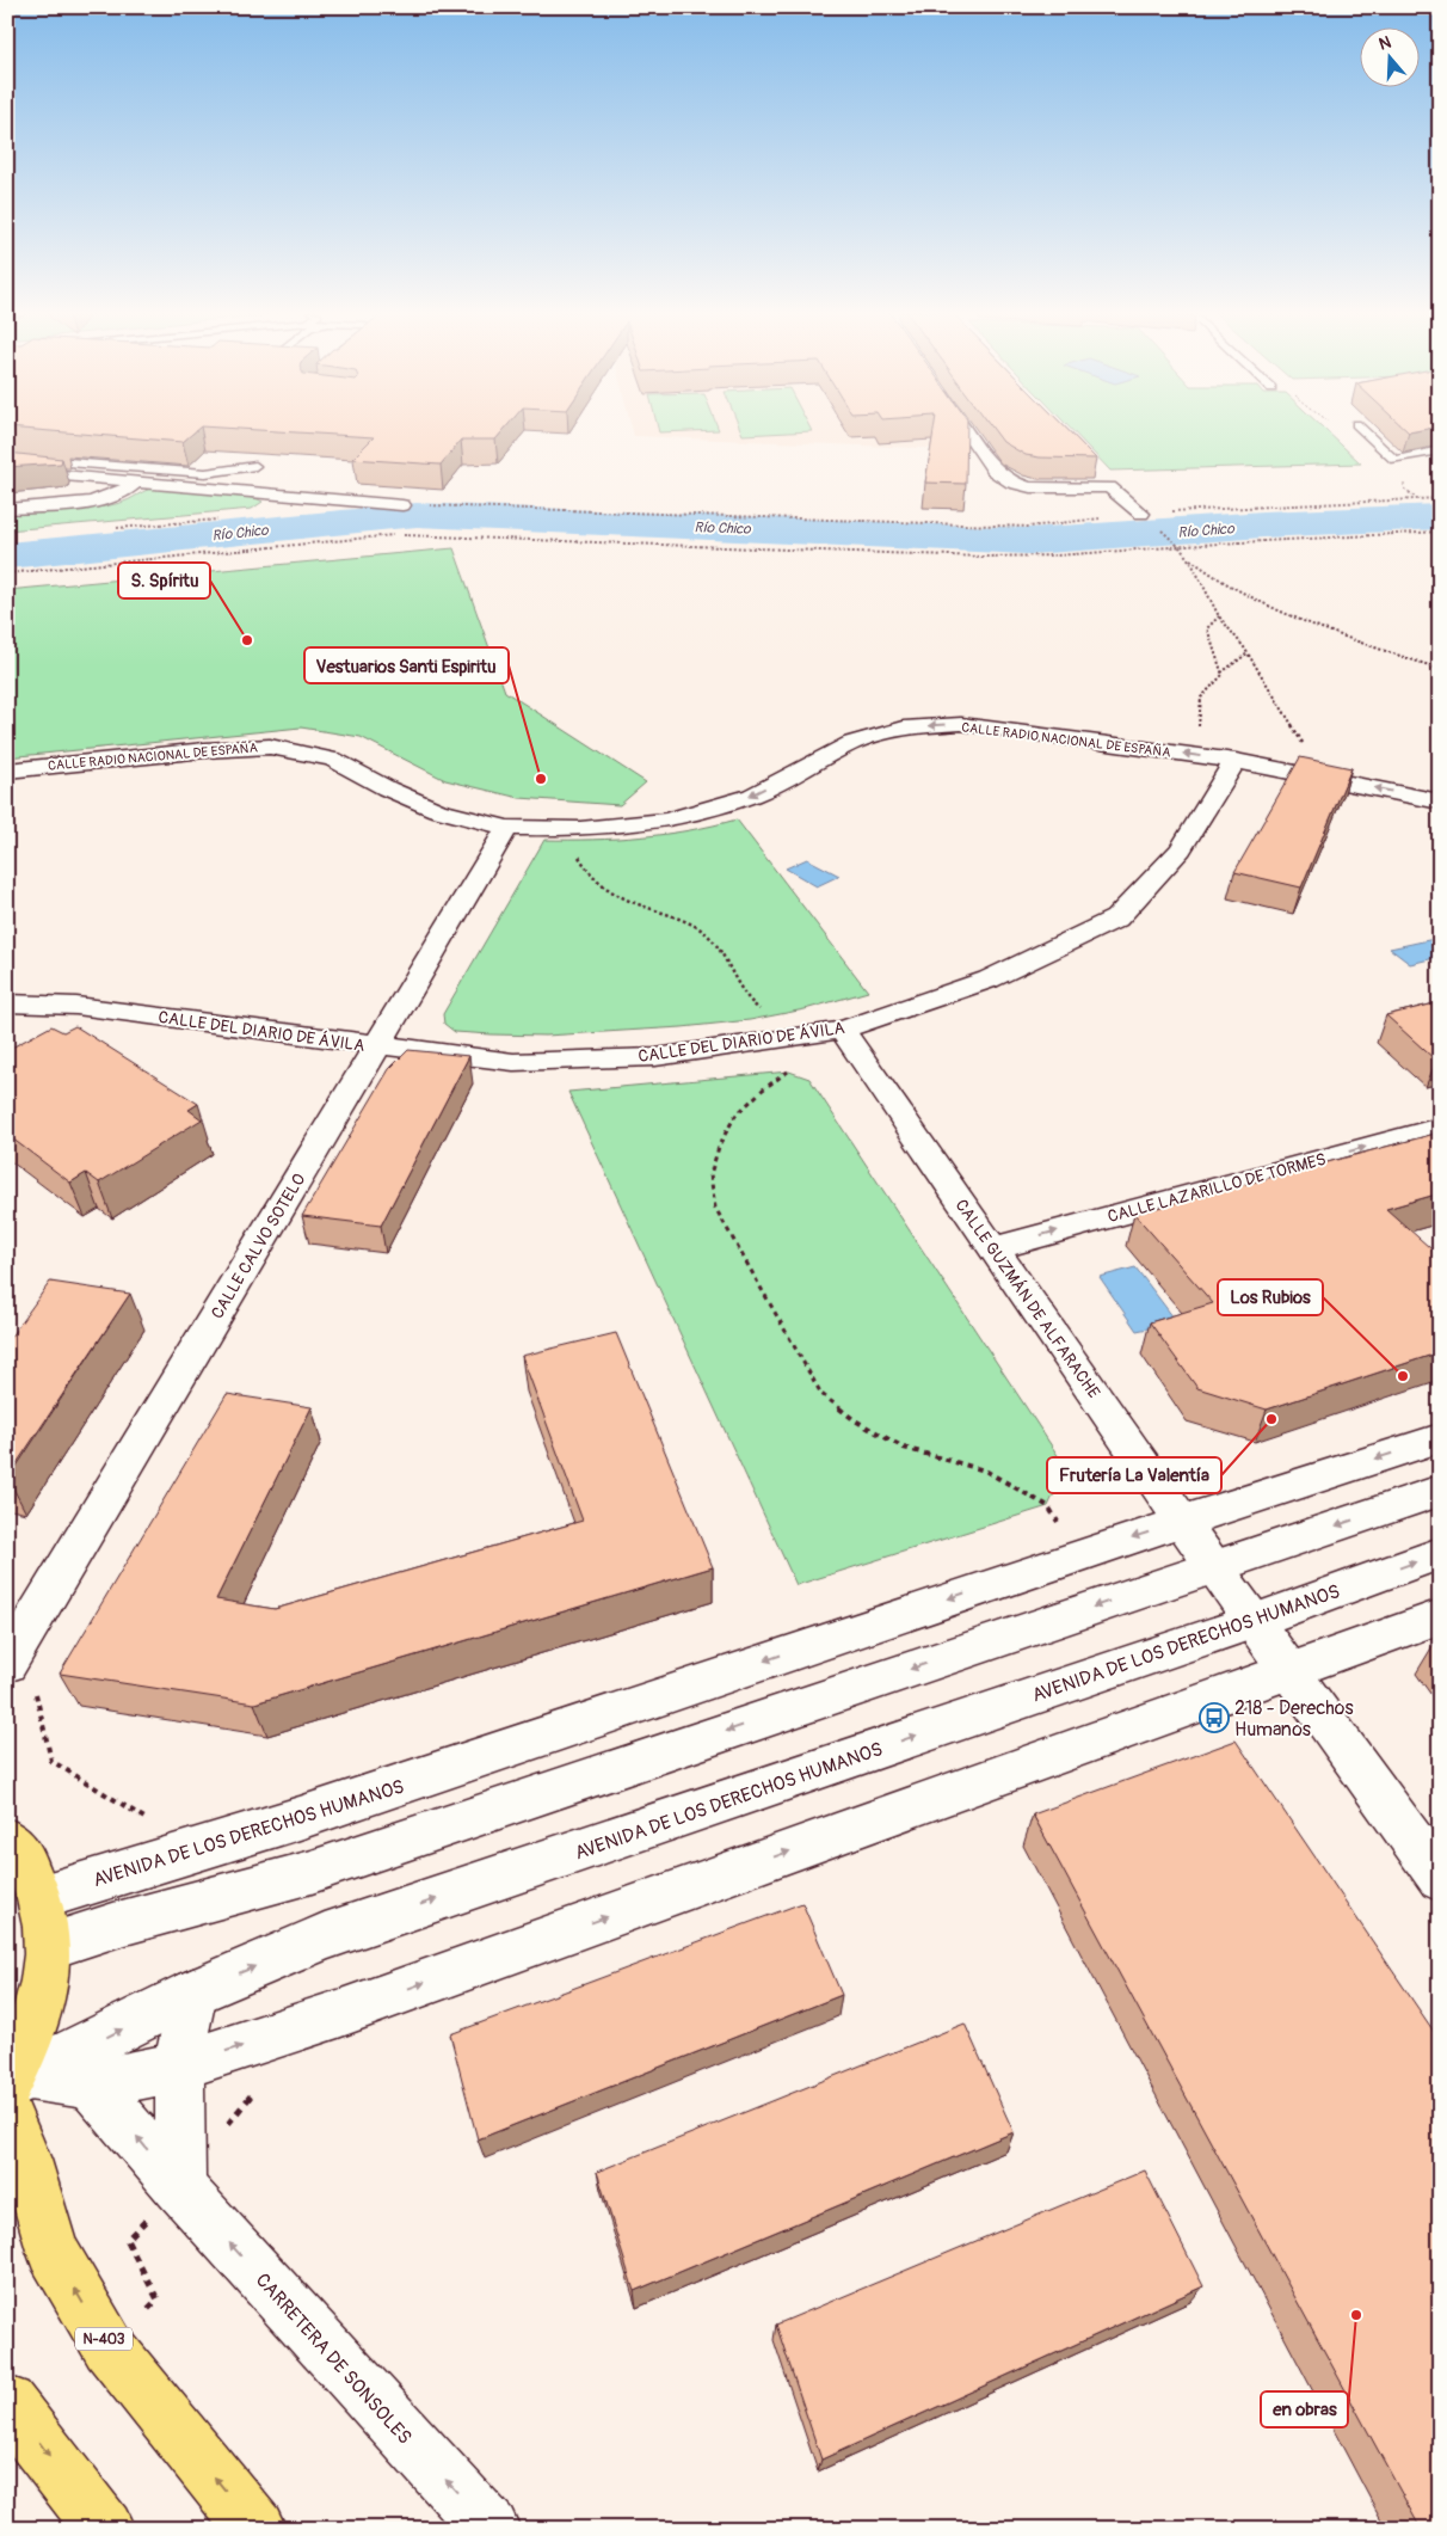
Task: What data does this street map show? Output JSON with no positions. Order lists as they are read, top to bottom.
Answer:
{
  "streets": {
    "highway": ["N-403"],
    "street": [
      "CALLE RADIO NACIONAL DE ESPAÑA",
      "CALLE DEL DIARIO DE ÁVILA",
      "CALLE LAZARILLO DE TORMES",
      "CALLE CALVO SOTELO",
      "CALLE GUZMÁN DE ALFARACHE",
      "AVENIDA DE LOS DERECHOS HUMANOS",
      "CARRETERA DE SONSOLES"
    ]
  },
  "crossings": [
    ["CALLE RADIO NACIONAL DE ESPAÑA", "CALLE DEL DIARIO DE ÁVILA"],
    ["CALLE RADIO NACIONAL DE ESPAÑA", "CALLE CALVO SOTELO"],
    ["CALLE DEL DIARIO DE ÁVILA", "CALLE CALVO SOTELO"],
    ["CALLE DEL DIARIO DE ÁVILA", "CALLE GUZMÁN DE ALFARACHE"],
    ["CALLE LAZARILLO DE TORMES", "CALLE GUZMÁN DE ALFARACHE"],
    ["CALLE GUZMÁN DE ALFARACHE", "AVENIDA DE LOS DERECHOS HUMANOS"],
    ["AVENIDA DE LOS DERECHOS HUMANOS", "N-403"],
    ["AVENIDA DE LOS DERECHOS HUMANOS", "CARRETERA DE SONSOLES"],
    ["N-403", "CARRETERA DE SONSOLES"]
  ],
  "one_way": ["CALLE RADIO NACIONAL DE ESPAÑA", "CALLE LAZARILLO DE TORMES", "CARRETERA DE SONSOLES"],
  "water": ["Río Chico"],
  "places": {
    "other": [
      "S. Spíritu",
      "Vestuarios Santi Espiritu",
      "Los Rubios",
      "Frutería La Valentía",
      "en obras"
    ],
    "bus stop": ["218 - Derechos Humanos"]
  },
  "north": "top"
}
